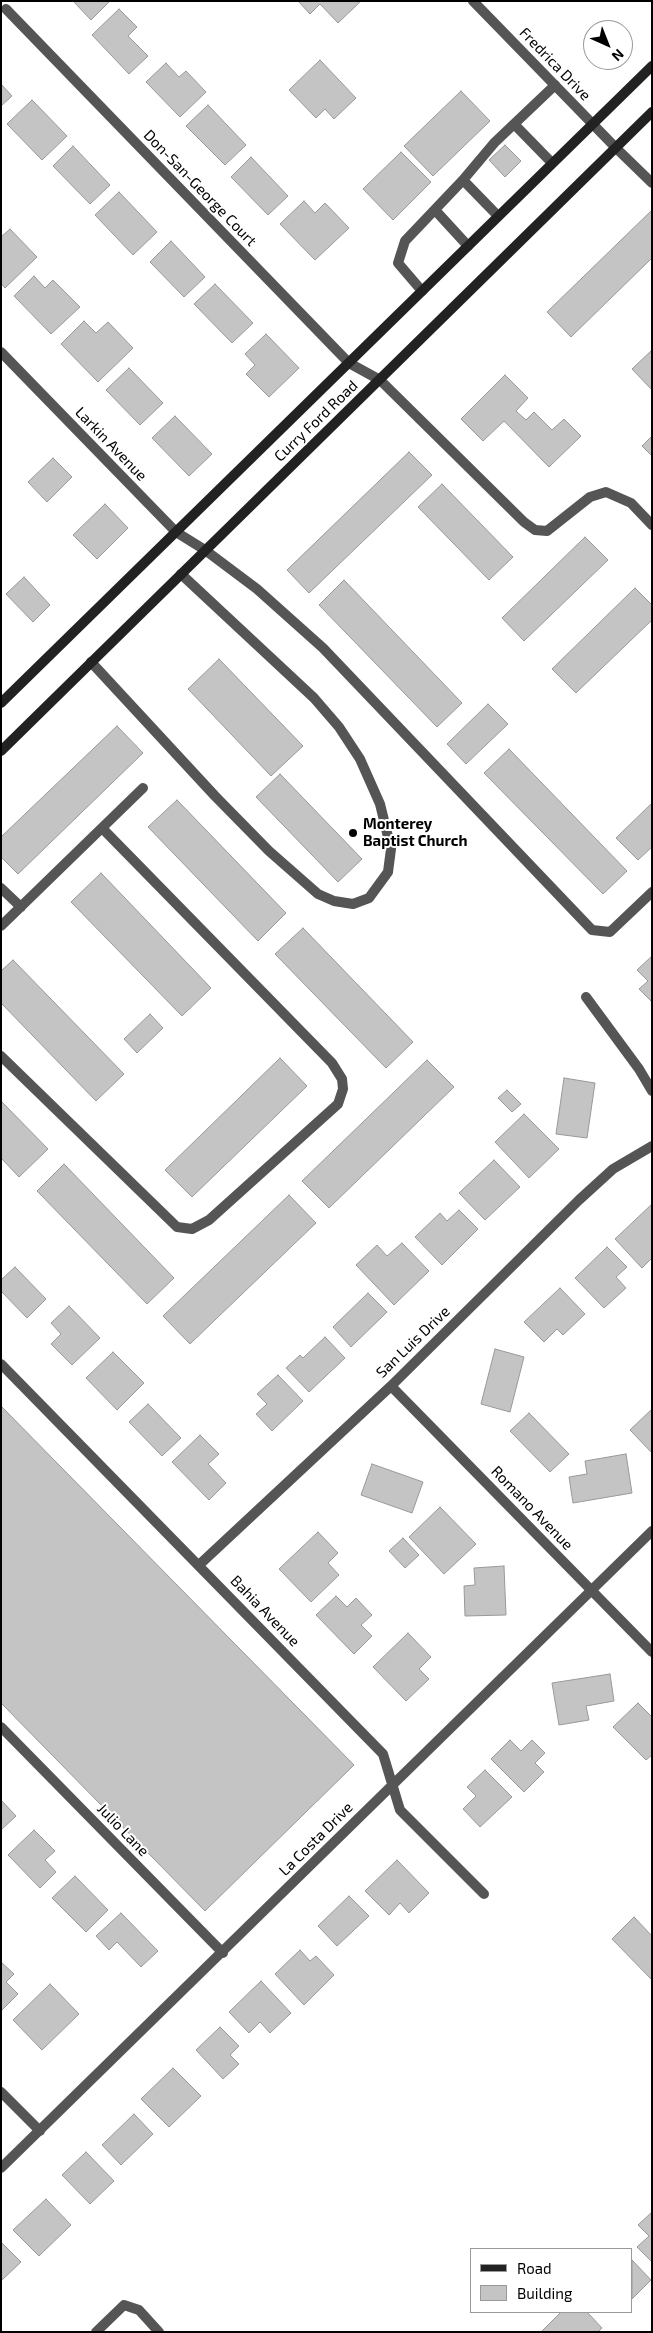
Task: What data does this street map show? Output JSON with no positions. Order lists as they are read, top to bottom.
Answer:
{
  "streets": {
    "main road": ["Curry Ford Road"],
    "street": [
      "Fredrica Drive",
      "Don-San-George Court",
      "Larkin Avenue",
      "San Luis Drive",
      "Romano Avenue",
      "Bahia Avenue",
      "Julio Lane",
      "La Costa Drive"
    ]
  },
  "crossings": [
    ["Fredrica Drive", "Curry Ford Road"],
    ["Don-San-George Court", "Curry Ford Road"],
    ["Curry Ford Road", "Larkin Avenue"],
    ["San Luis Drive", "Romano Avenue"],
    ["San Luis Drive", "Bahia Avenue"],
    ["Romano Avenue", "La Costa Drive"],
    ["Bahia Avenue", "La Costa Drive"],
    ["Julio Lane", "La Costa Drive"]
  ],
  "places": ["Monterey Baptist Church"],
  "legend": ["Road", "Building"],
  "north": "bottom right"
}
